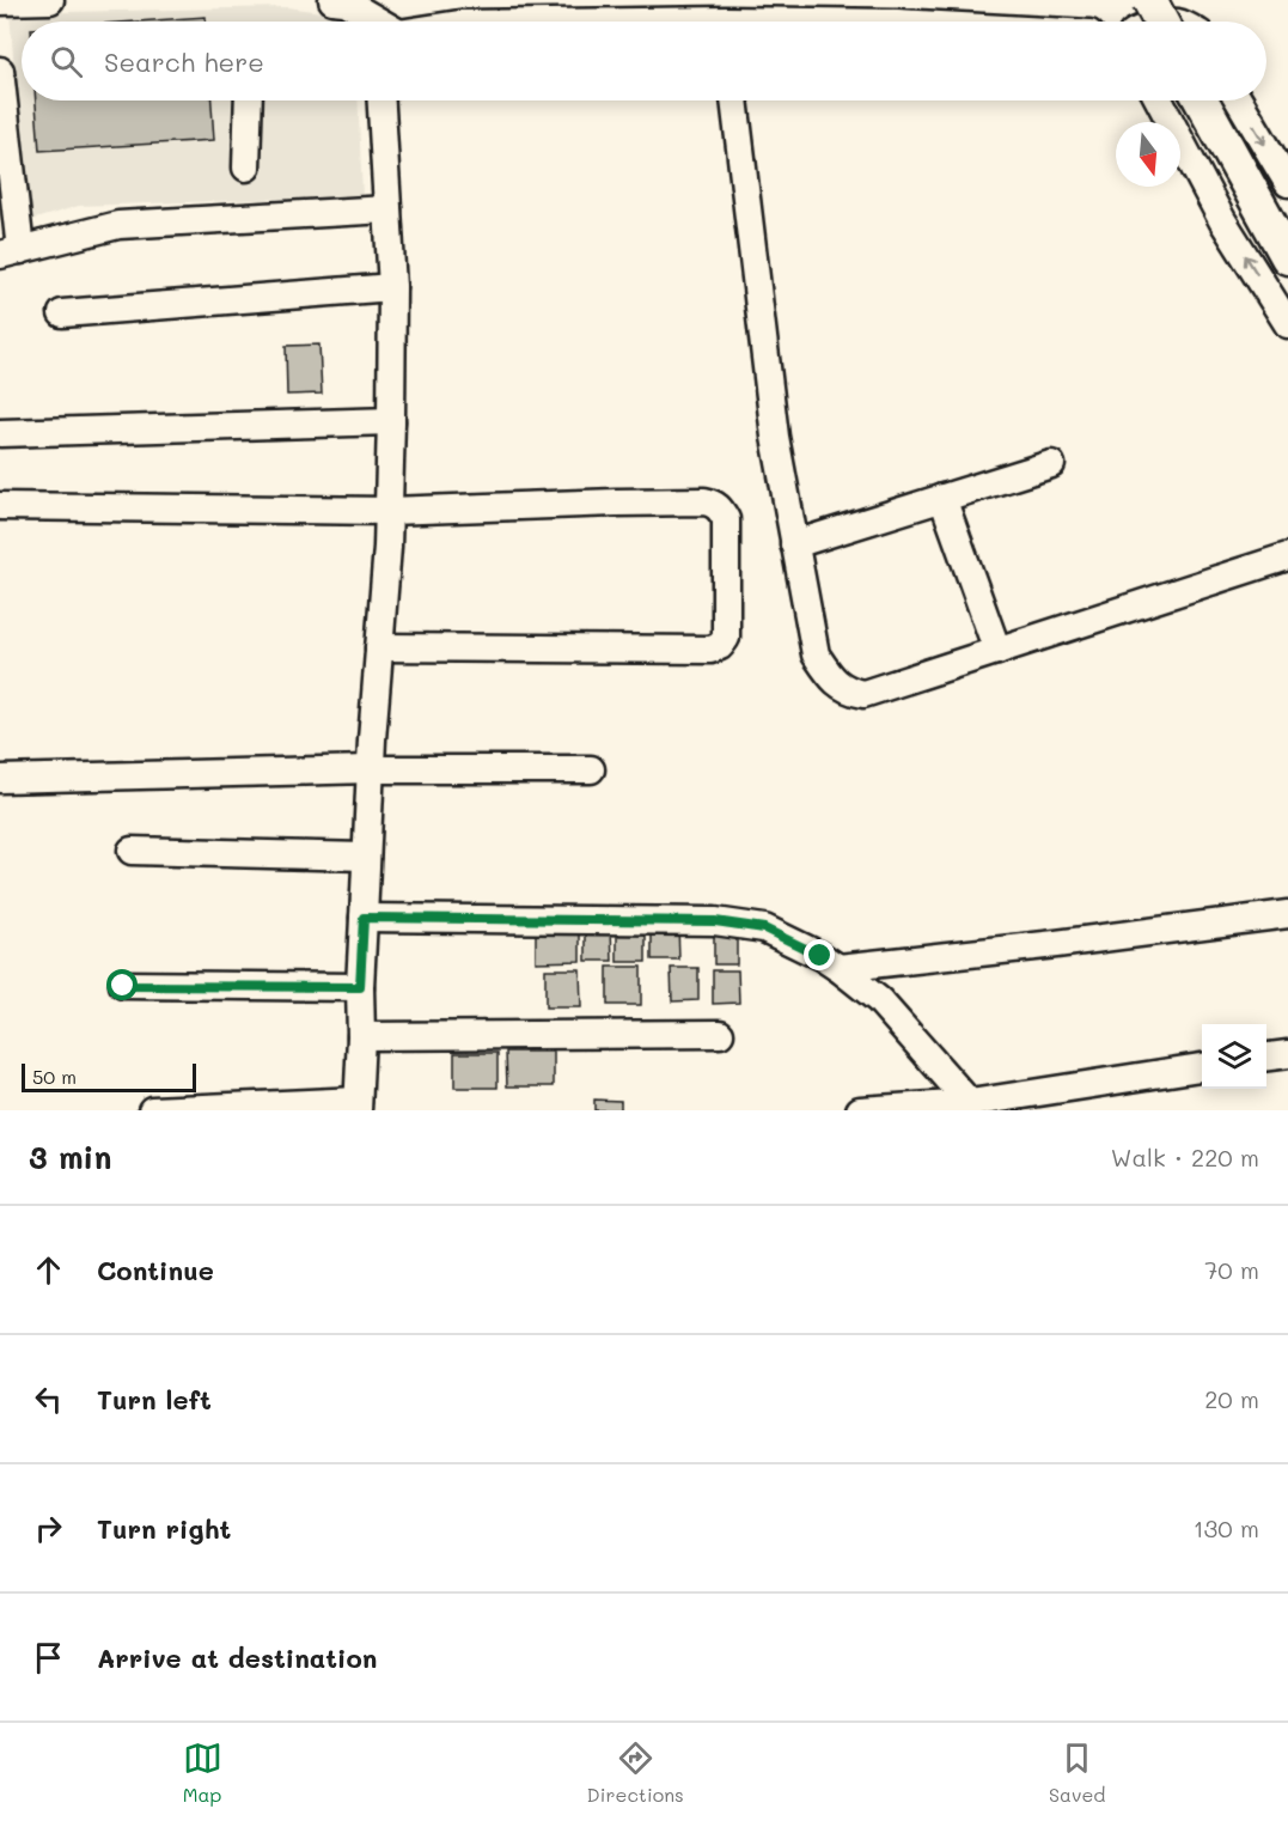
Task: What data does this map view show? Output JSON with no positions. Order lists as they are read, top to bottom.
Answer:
{
  "scale_bar": "50 m",
  "north": "bottom",
  "page": {
    "search": "Search here",
    "scale": "50 m",
    "heading": ["3 min", "Walk · 220 m"],
    "list": [
      ["Continue", "70 m"],
      ["Turn left", "20 m"],
      ["Turn right", "130 m"],
      "Arrive at destination"
    ],
    "nav": ["Map", "Directions", "Saved"]
  }
}
